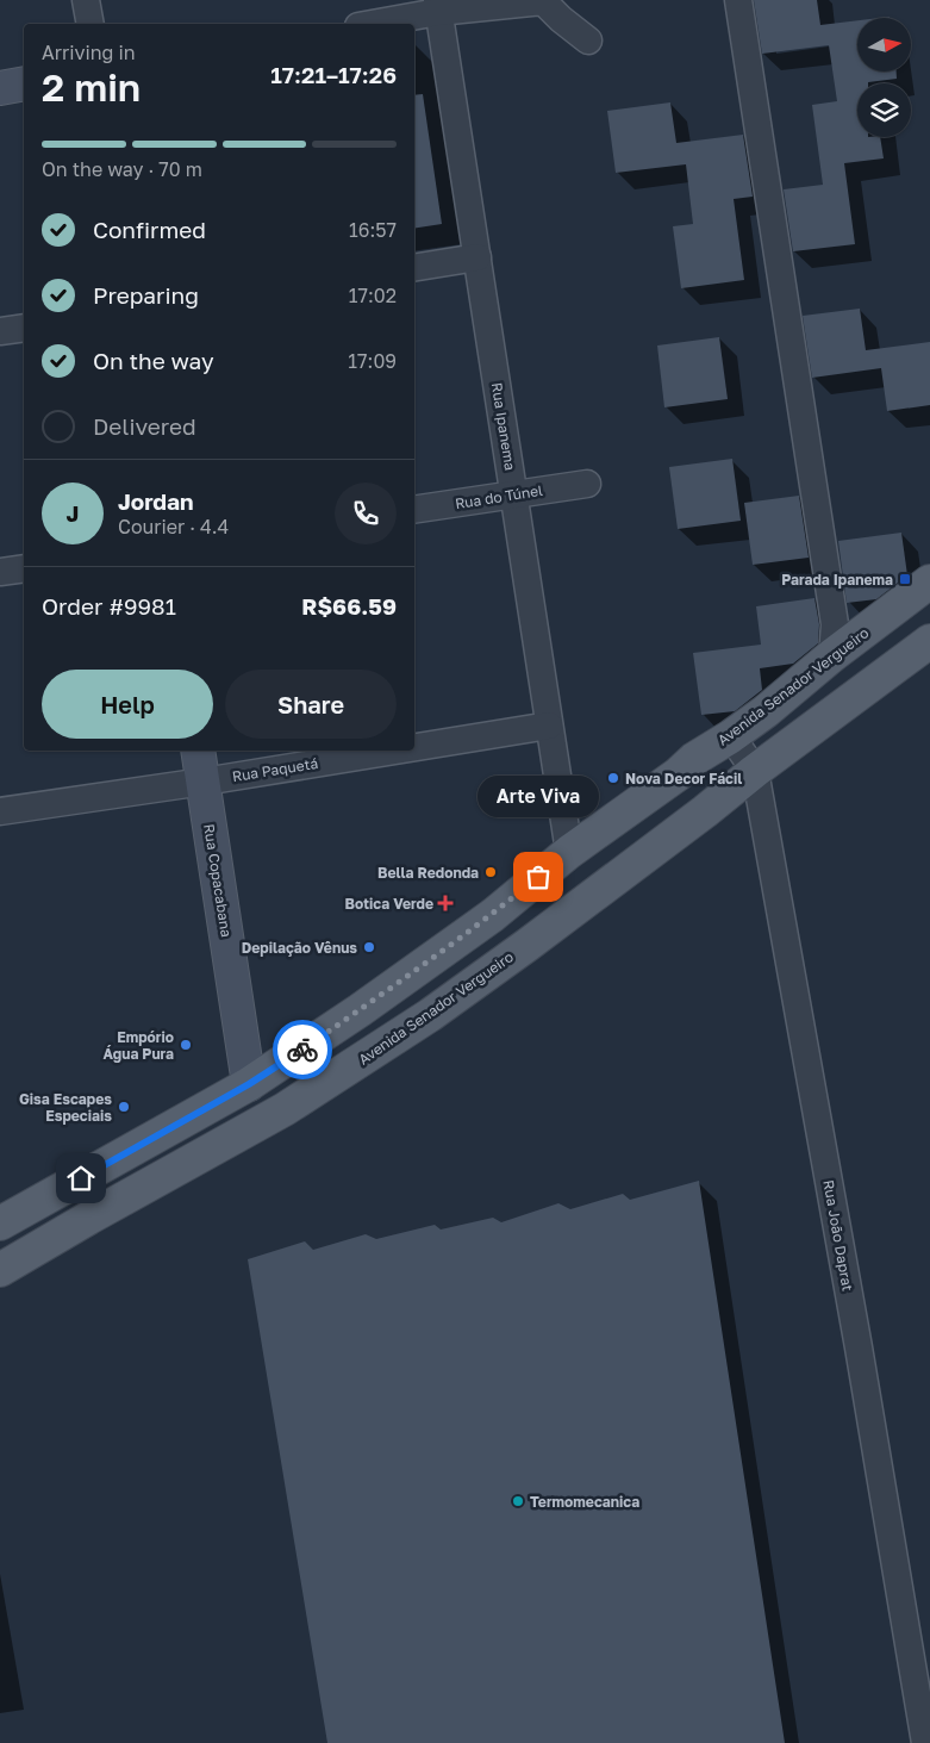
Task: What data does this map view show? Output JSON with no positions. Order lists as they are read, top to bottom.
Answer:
{
  "streets": {
    "main road": ["Avenida Senador Vergueiro"],
    "street": [
      "Rua Ipanema",
      "Rua do Túnel",
      "Rua Paquetá",
      "Rua Copacabana",
      "Rua João Daprat"
    ]
  },
  "crossings": [
    ["Rua Ipanema", "Rua do Túnel"],
    ["Rua Ipanema", "Avenida Senador Vergueiro"],
    ["Rua Ipanema", "Rua Paquetá"],
    ["Avenida Senador Vergueiro", "Rua Copacabana"],
    ["Avenida Senador Vergueiro", "Rua João Daprat"],
    ["Rua Paquetá", "Rua Copacabana"]
  ],
  "places": {
    "transit": ["Parada Ipanema"],
    "other": [
      "Nova Decor Fácil",
      "Bella Redonda",
      "Arte Viva",
      "Depilação Vênus",
      "Empório Água Pura",
      "Gisa Escapes Especiais",
      "Termomecanica"
    ],
    "health": ["Botica Verde"]
  },
  "north": "right",
  "page": {
    "heading": ["2 min", "Arriving in", "17:21–17:26"],
    "panel": [
      "Jordan",
      "Courier · 4.4",
      "Order #9981",
      "R$66.59"
    ],
    "bar": "On the way · 70 m",
    "list": [
      ["Confirmed", "16:57"],
      ["Preparing", "17:02"],
      ["On the way", "17:09"],
      "Delivered"
    ],
    "round": "J",
    "buttons": ["Help", "Share"],
    "bubble": "Arte Viva"
  }
}
